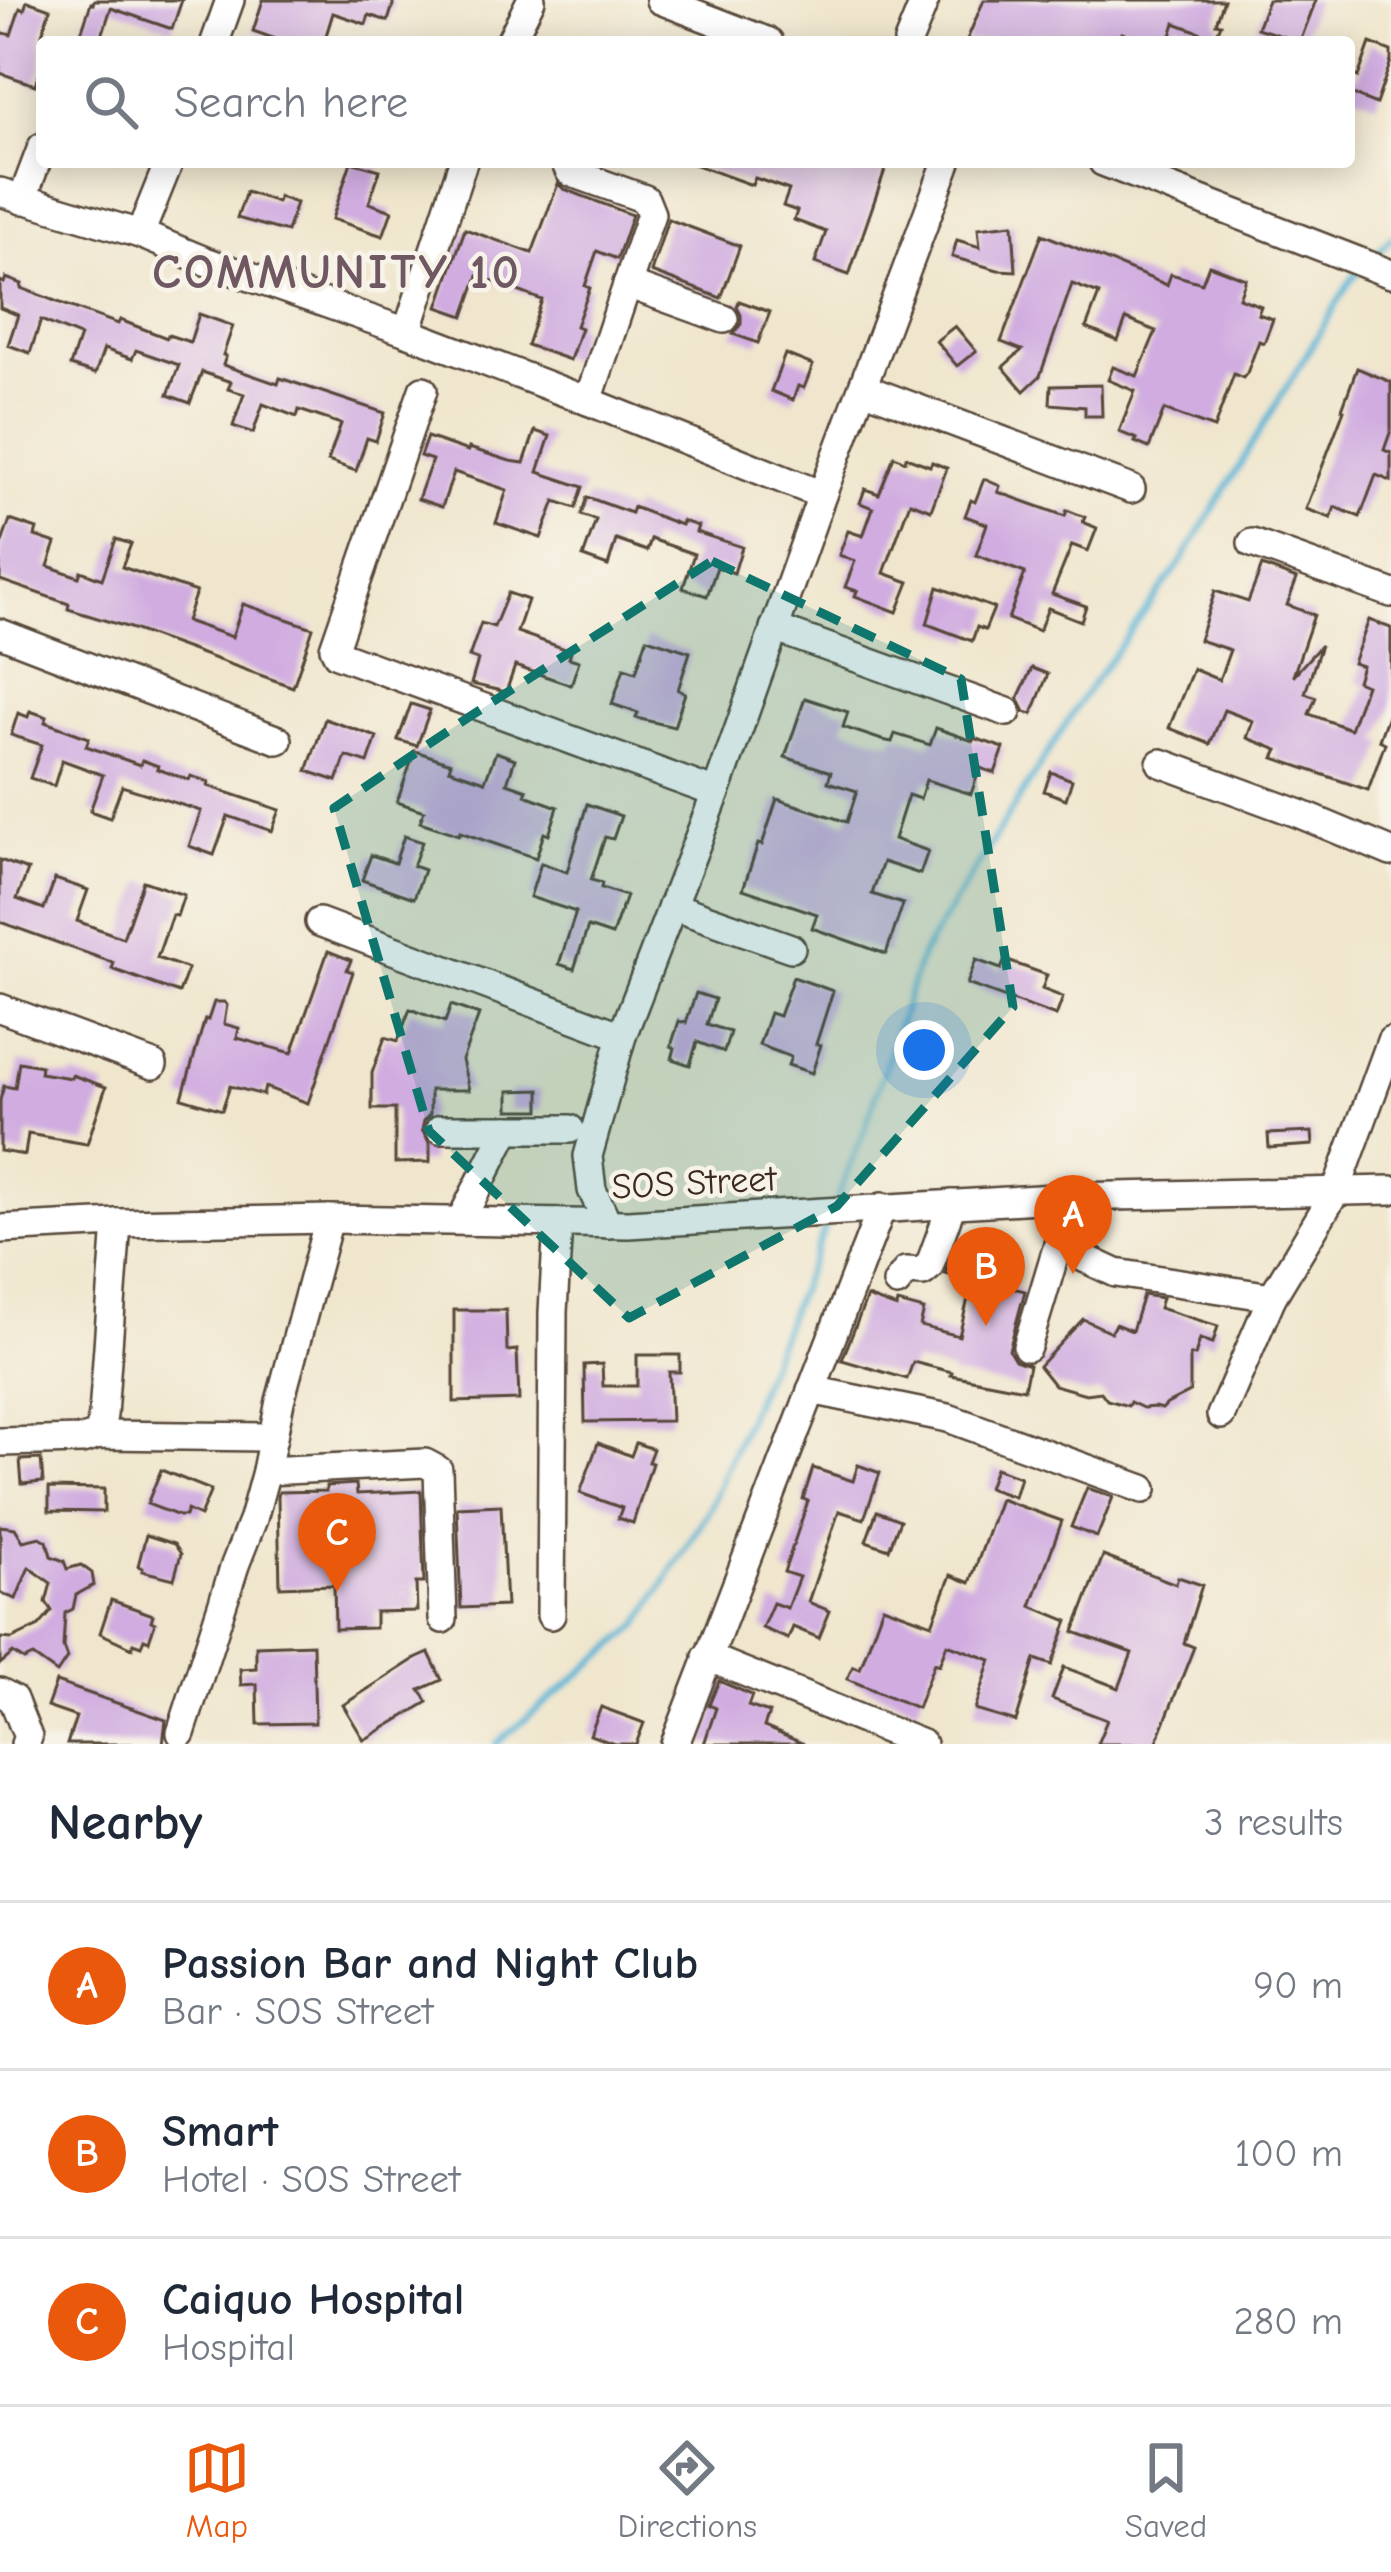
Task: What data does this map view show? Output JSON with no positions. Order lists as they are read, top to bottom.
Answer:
{
  "streets": {
    "street": ["SOS Street"]
  },
  "districts": ["COMMUNITY 10"],
  "page": {
    "search": "Search here",
    "pins": ["A", "B", "C"],
    "heading": ["Nearby", "3 results"],
    "list": [
      {
        "mark": "A",
        "name": "Passion Bar and Night Club",
        "note": "Bar · SOS Street",
        "value": "90 m"
      },
      {
        "mark": "B",
        "name": "Smart",
        "note": "Hotel · SOS Street",
        "value": "100 m"
      },
      {
        "mark": "C",
        "name": "Caiquo Hospital",
        "note": "Hospital",
        "value": "280 m"
      }
    ],
    "nav": ["Map", "Directions", "Saved"]
  }
}
